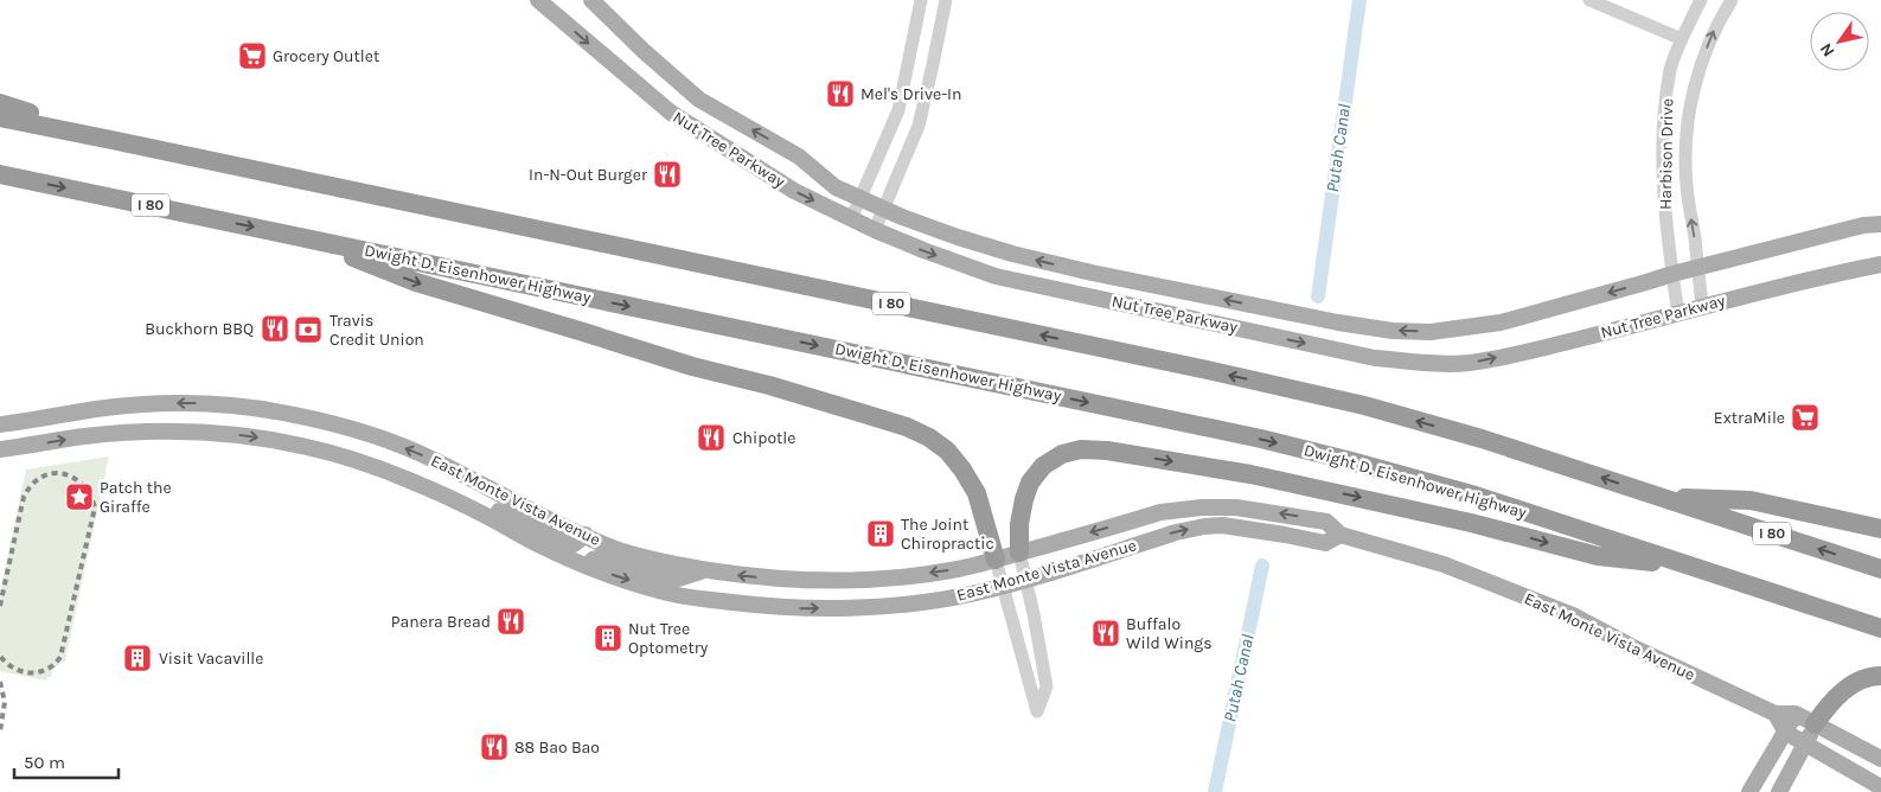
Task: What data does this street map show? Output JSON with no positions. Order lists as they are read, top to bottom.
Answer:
{
  "streets": {
    "highway": ["I 80", "Dwight D. Eisenhower Highway"],
    "main road": ["Nut Tree Parkway", "East Monte Vista Avenue"],
    "street": ["Harbison Drive"]
  },
  "crossings": [
    ["Nut Tree Parkway", "Harbison Drive"]
  ],
  "water": ["Putah Canal"],
  "places": {
    "supermarket": ["Grocery Outlet", "ExtraMile"],
    "restaurant": [
      "Mel's Drive-In",
      "In-N-Out Burger",
      "Buckhorn BBQ",
      "Chipotle",
      "Panera Bread",
      "Buffalo Wild Wings",
      "88 Bao Bao"
    ],
    "bank": ["Travis Credit Union"],
    "place": ["Patch the Giraffe"],
    "building": ["The Joint Chiropractic", "Nut Tree Optometry", "Visit Vacaville"]
  },
  "scale_bar": "50 m",
  "north": "bottom left"
}
